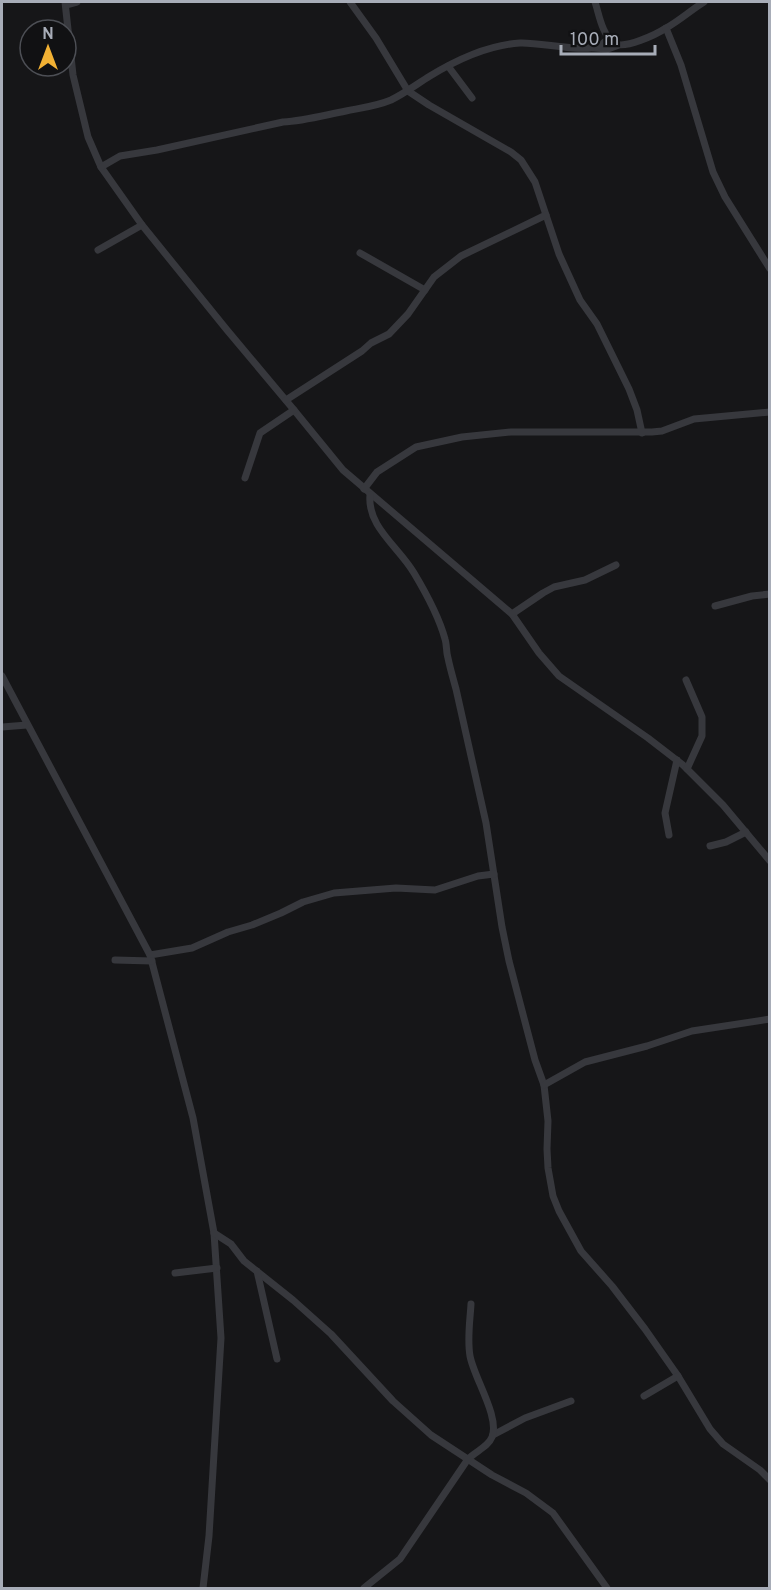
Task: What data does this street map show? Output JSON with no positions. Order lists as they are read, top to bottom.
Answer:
{
  "scale_bar": "100 m",
  "north": "top"
}
